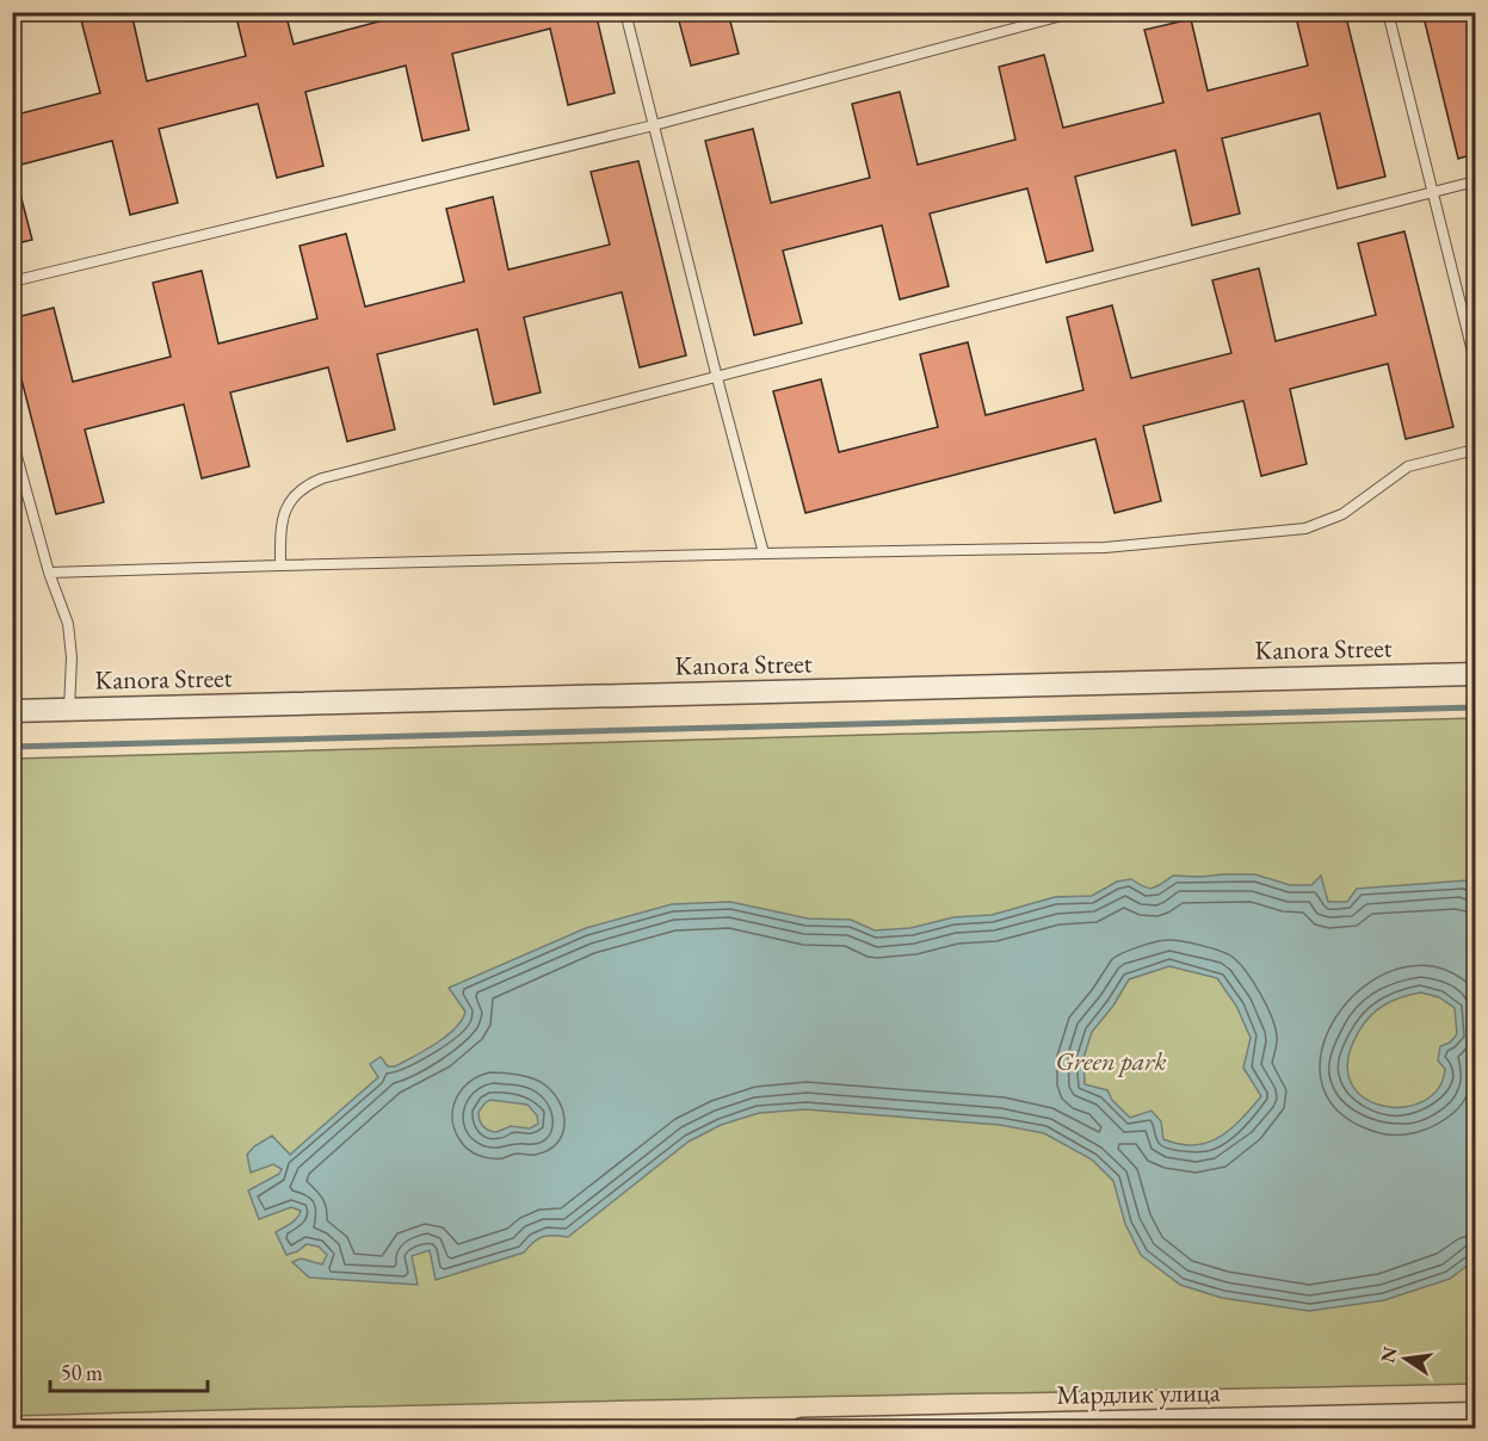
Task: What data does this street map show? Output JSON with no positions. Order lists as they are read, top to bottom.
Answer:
{
  "streets": {
    "street": ["Kanora Street", "Мардлик улица"]
  },
  "parks": ["Green park"],
  "scale_bar": "50 m",
  "north": "left"
}
